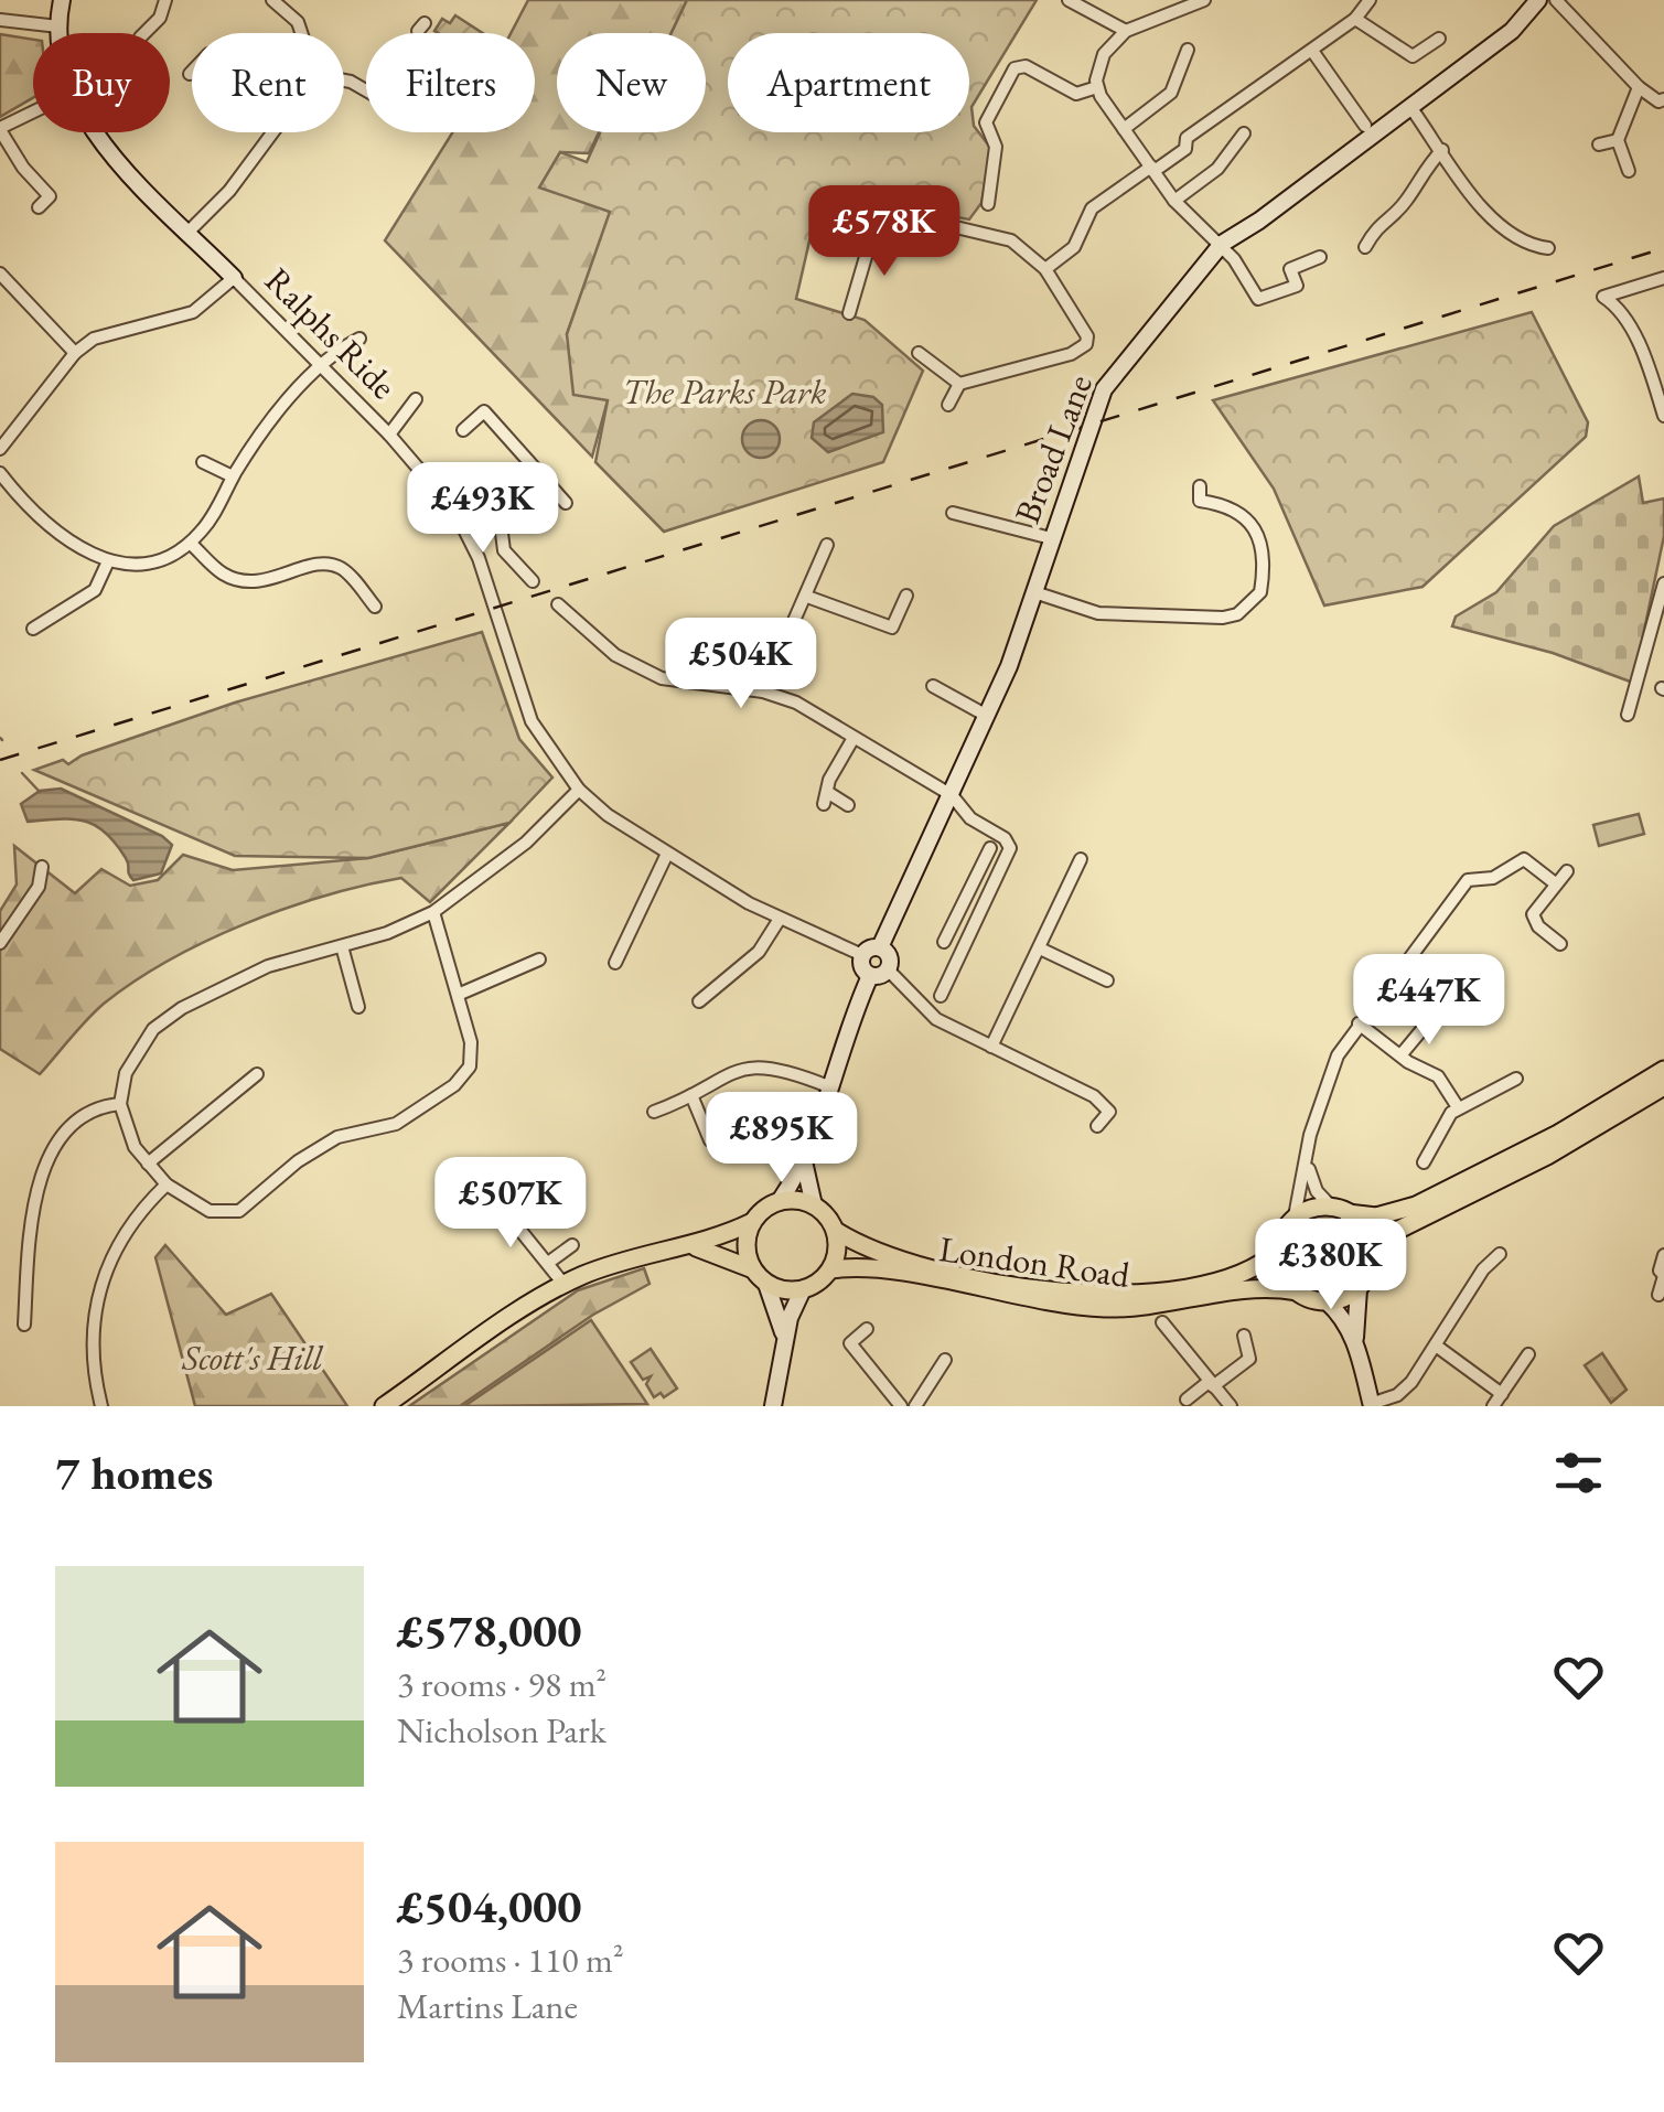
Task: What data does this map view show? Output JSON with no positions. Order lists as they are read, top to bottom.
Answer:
{
  "streets": {
    "main road": ["London Road"],
    "street": ["Ralphs Ride", "Broad Lane"]
  },
  "crossings": [
    ["Ralphs Ride", "Broad Lane"]
  ],
  "parks": ["The Parks Park", "Scott's Hill"],
  "page": {
    "chip": [
      "Buy",
      "Rent",
      "Filters",
      "New",
      "Apartment"
    ],
    "price": [
      "£578K",
      "£493K",
      "£504K",
      "£447K",
      "£895K",
      "£507K",
      "£380K"
    ],
    "heading": "7 homes",
    "list": [
      {
        "name": "£578,000",
        "note": "3 rooms · 98 m² · Nicholson Park"
      },
      {
        "name": "£504,000",
        "note": "3 rooms · 110 m² · Martins Lane"
      }
    ]
  }
}
